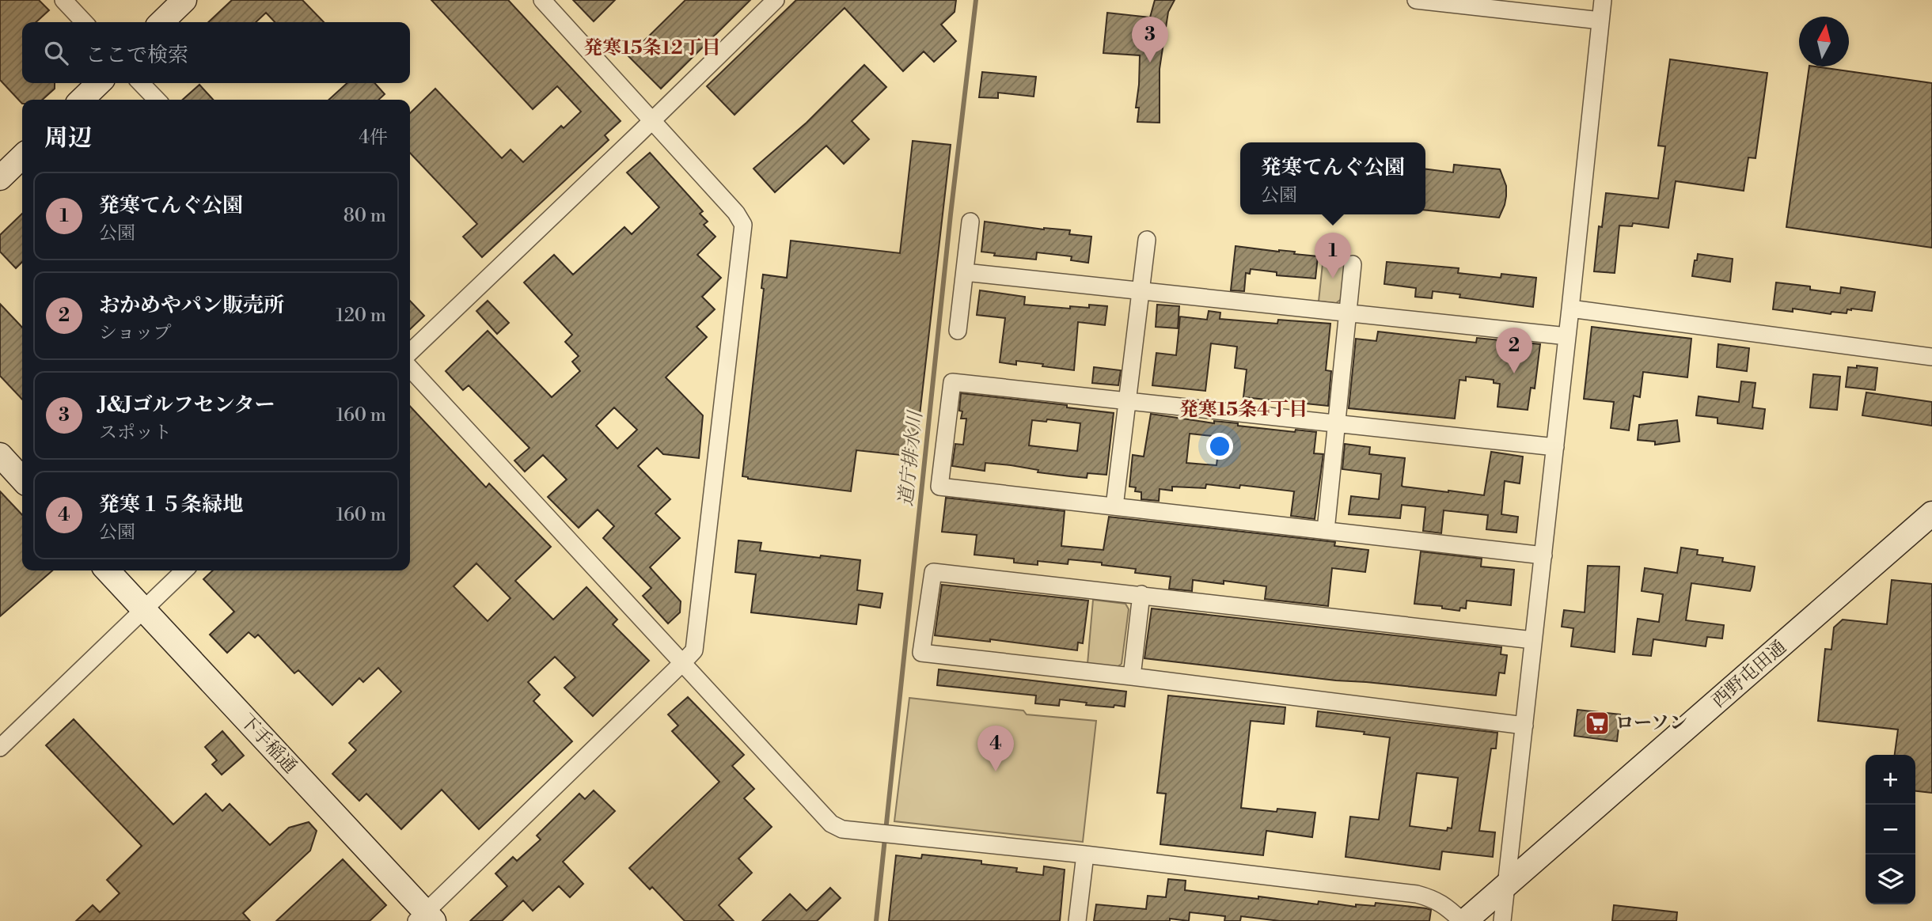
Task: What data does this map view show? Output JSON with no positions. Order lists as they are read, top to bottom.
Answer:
{
  "streets": {
    "street": ["西野屯田通", "下手稲通"]
  },
  "districts": ["発寒15条12丁目", "発寒15条4丁目"],
  "water": ["道庁排水川"],
  "places": {
    "supermarket": ["ローソン"]
  },
  "north": "top",
  "page": {
    "pins": [
      "3",
      "1",
      "2",
      "4"
    ],
    "search": "ここで検索",
    "heading": ["周辺", "4件"],
    "popup": ["発寒てんぐ公園", "公園"],
    "list": [
      {
        "mark": "1",
        "name": "発寒てんぐ公園",
        "note": "公園",
        "value": "80 m"
      },
      {
        "mark": "2",
        "name": "おかめやパン販売所",
        "note": "ショップ",
        "value": "120 m"
      },
      {
        "mark": "3",
        "name": "J&Jゴルフセンター",
        "note": "スポット",
        "value": "160 m"
      },
      {
        "mark": "4",
        "name": "発寒１５条緑地",
        "note": "公園",
        "value": "160 m"
      }
    ],
    "map_buttons": ["+", "−"]
  }
}
